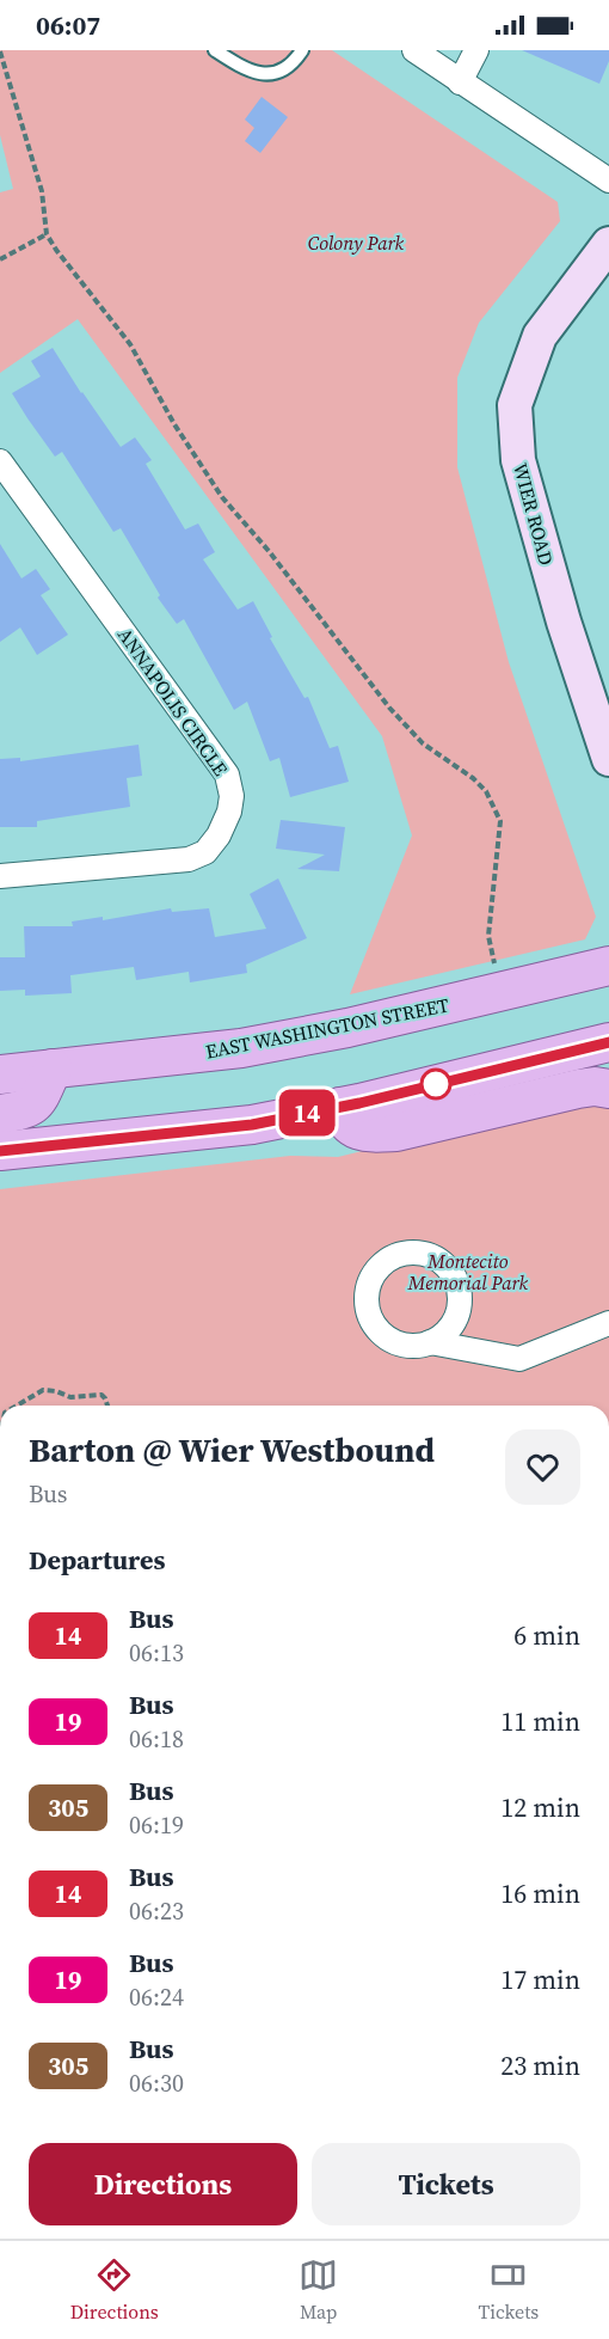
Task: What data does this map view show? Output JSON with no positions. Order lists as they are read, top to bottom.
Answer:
{
  "streets": {
    "main road": ["EAST WASHINGTON STREET"],
    "street": ["WIER ROAD", "ANNAPOLIS CIRCLE"]
  },
  "parks": ["Colony Park", "Montecito Memorial Park"],
  "lines": ["bus line 14"],
  "page": {
    "status": "06:07",
    "on_map": "14",
    "heading": [
      ["Barton @ Wier Westbound", "Bus"],
      "Departures"
    ],
    "list": [
      {
        "mark": "14",
        "name": "Bus",
        "note": "06:13",
        "value": "6 min"
      },
      {
        "mark": "19",
        "name": "Bus",
        "note": "06:18",
        "value": "11 min"
      },
      {
        "mark": "305",
        "name": "Bus",
        "note": "06:19",
        "value": "12 min"
      },
      {
        "mark": "14",
        "name": "Bus",
        "note": "06:23",
        "value": "16 min"
      },
      {
        "mark": "19",
        "name": "Bus",
        "note": "06:24",
        "value": "17 min"
      },
      {
        "mark": "305",
        "name": "Bus",
        "note": "06:30",
        "value": "23 min"
      }
    ],
    "buttons": ["Directions", "Tickets"],
    "tabs": ["Directions", "Map", "Tickets"]
  }
}
